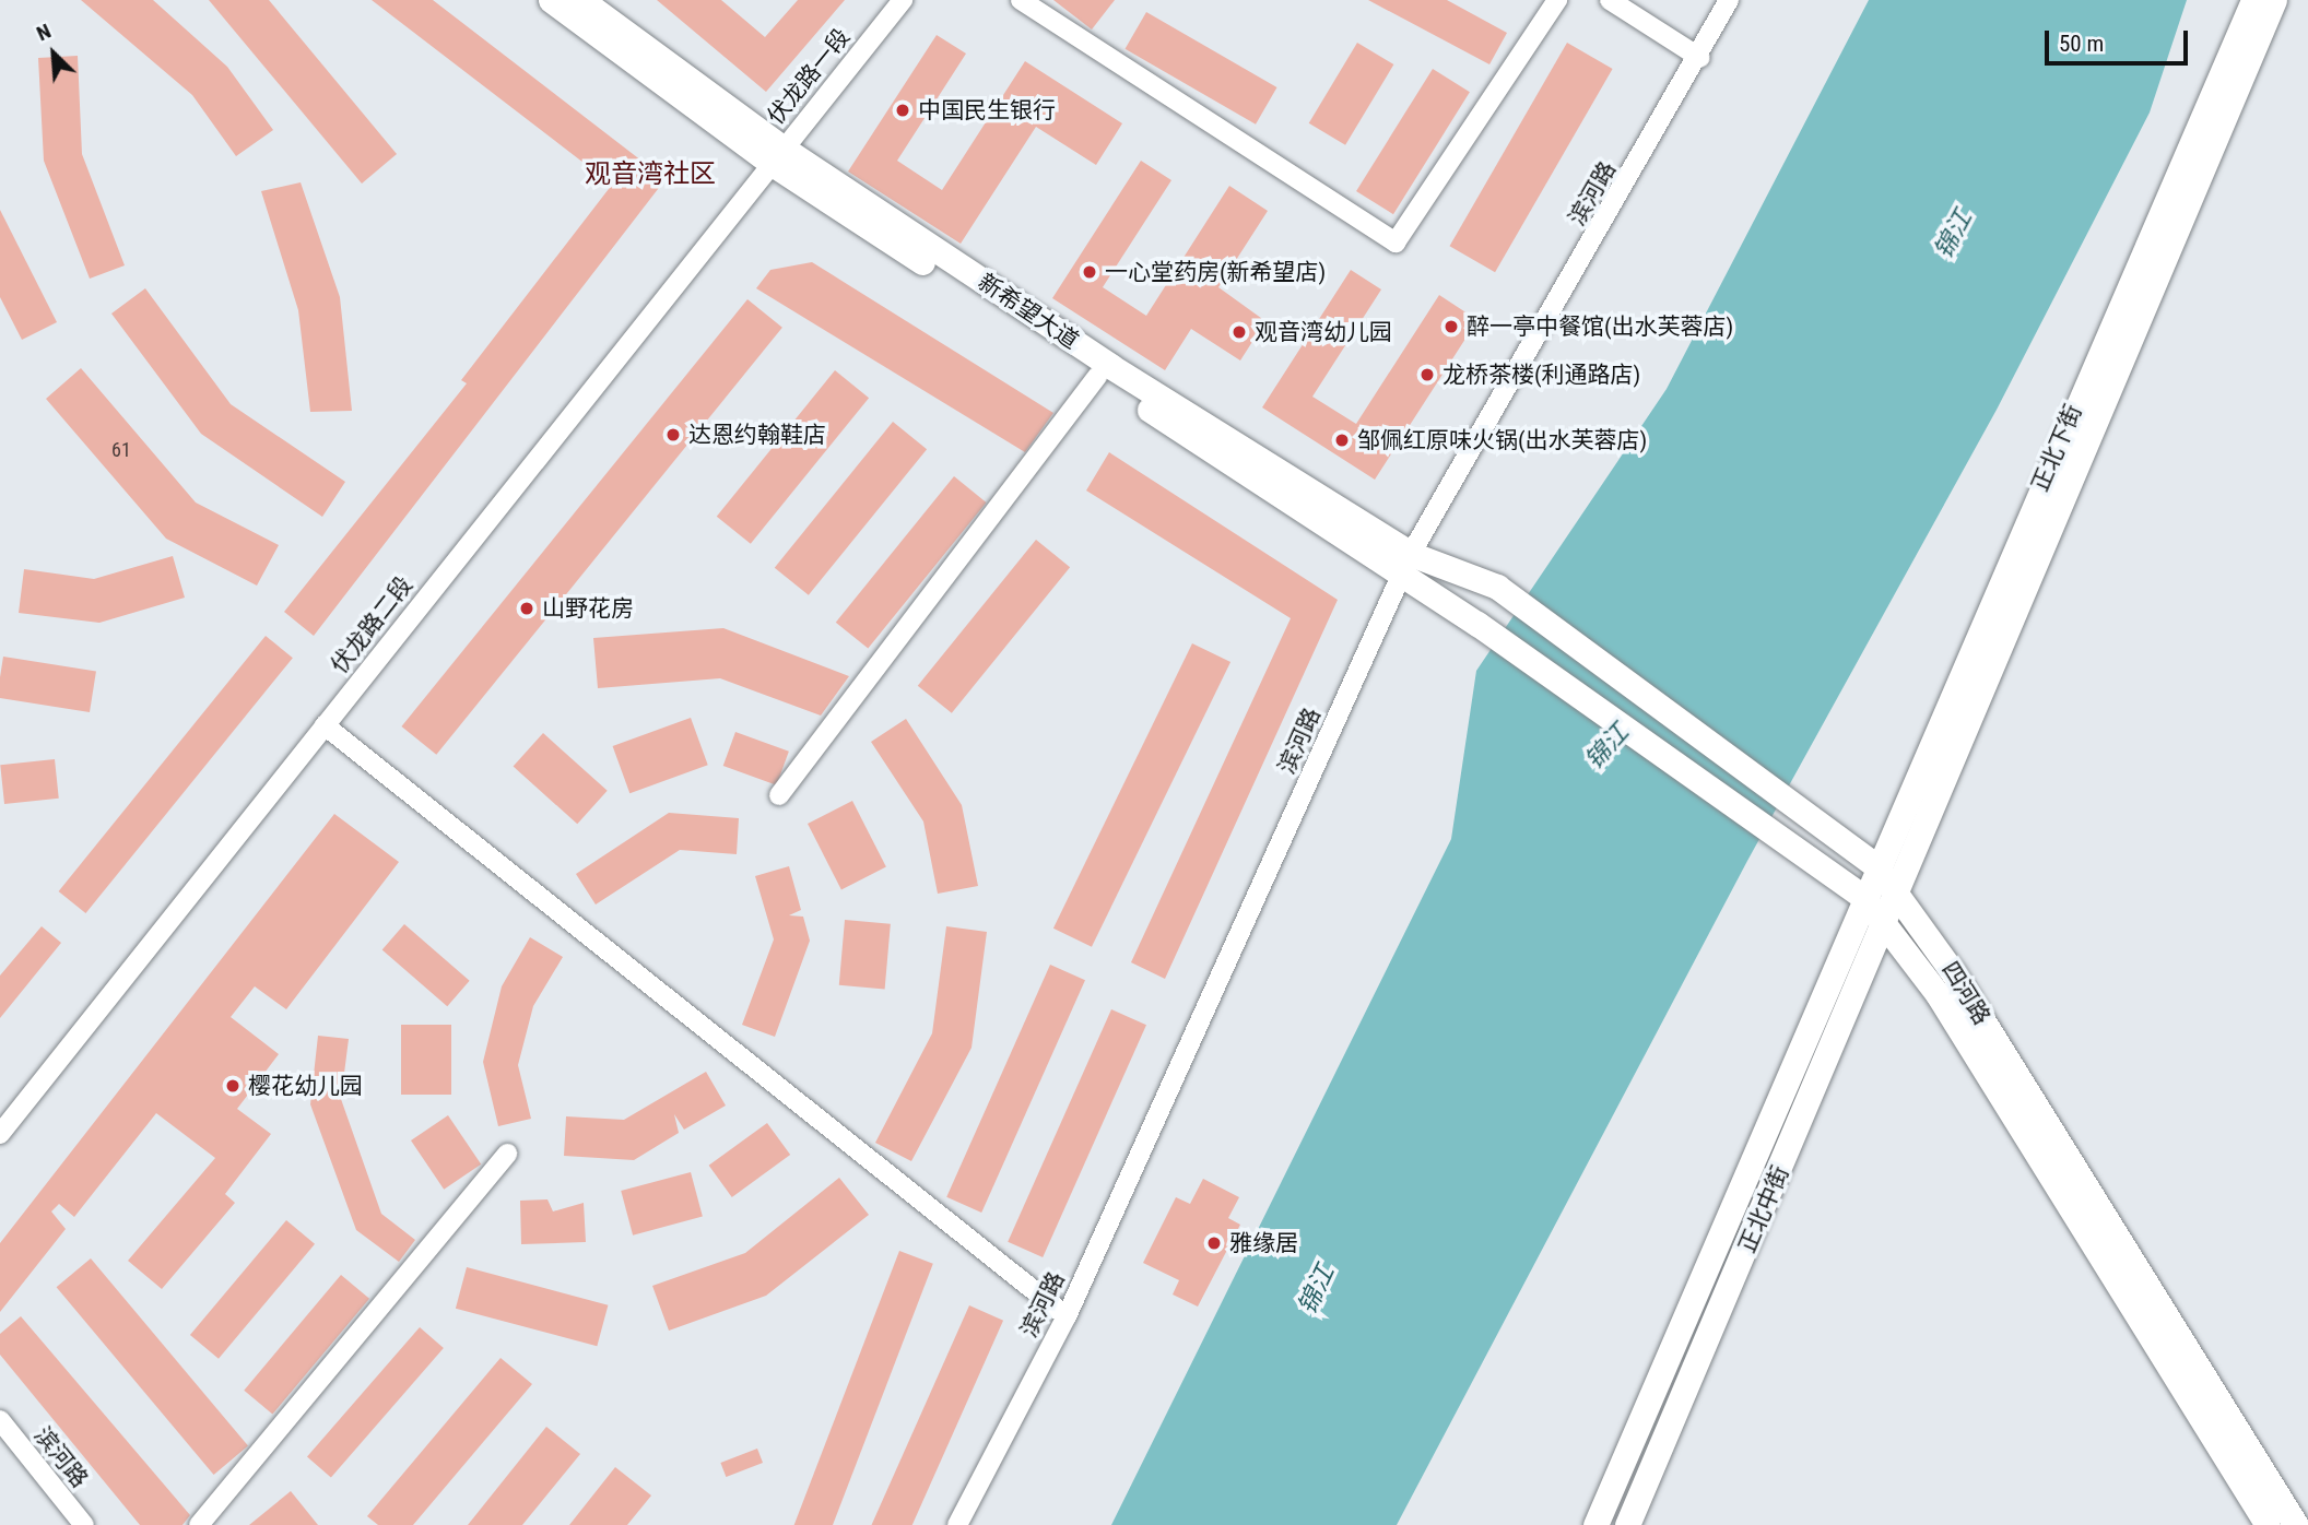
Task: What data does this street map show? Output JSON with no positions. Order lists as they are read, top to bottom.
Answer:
{
  "streets": {
    "street": [
      "伏龙路一段",
      "滨河路",
      "新希望大道",
      "正北下街",
      "伏龙路二段",
      "四河路",
      "正北中街"
    ]
  },
  "crossings": [
    ["伏龙路一段", "新希望大道"],
    ["伏龙路一段", "伏龙路二段"],
    ["伏龙路一段", "四河路"],
    ["滨河路", "新希望大道"],
    ["滨河路", "四河路"],
    ["新希望大道", "伏龙路二段"],
    ["新希望大道", "四河路"],
    ["正北下街", "四河路"],
    ["正北下街", "正北中街"],
    ["伏龙路二段", "四河路"],
    ["四河路", "正北中街"]
  ],
  "districts": ["观音湾社区"],
  "water": ["锦江"],
  "places": [
    "中国民生银行",
    "一心堂药房(新希望店)",
    "醉一亭中餐馆(出水芙蓉店)",
    "观音湾幼儿园",
    "龙桥茶楼(利通路店)",
    "达恩约翰鞋店",
    "邹佩红原味火锅(出水芙蓉店)",
    "山野花房",
    "樱花幼儿园",
    "雅缘居"
  ],
  "house_numbers": ["61"],
  "scale_bar": "50 m",
  "north": "top left"
}
